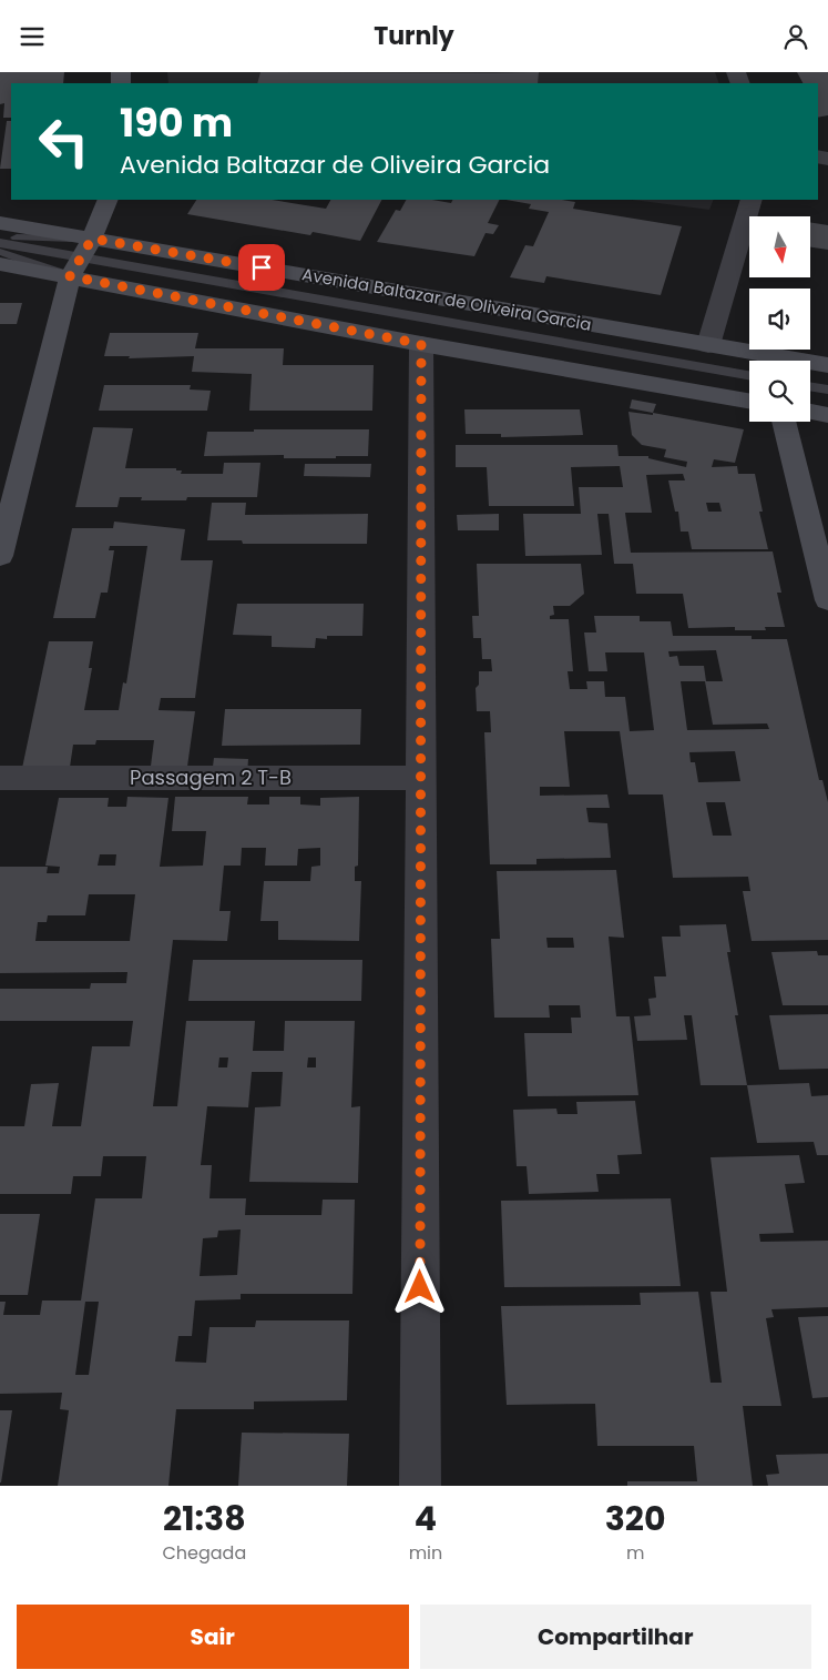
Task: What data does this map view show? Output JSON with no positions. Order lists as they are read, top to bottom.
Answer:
{
  "streets": {
    "main road": ["Avenida Baltazar de Oliveira Garcia"],
    "street": ["Passagem 2 T-B"]
  },
  "north": "bottom",
  "page": {
    "header": "Turnly",
    "turn": ["190 m", "Avenida Baltazar de Oliveira Garcia"],
    "eta": [
      "21:38",
      "Chegada",
      "4",
      "min",
      "320",
      "m"
    ],
    "buttons": ["Sair", "Compartilhar"]
  }
}
